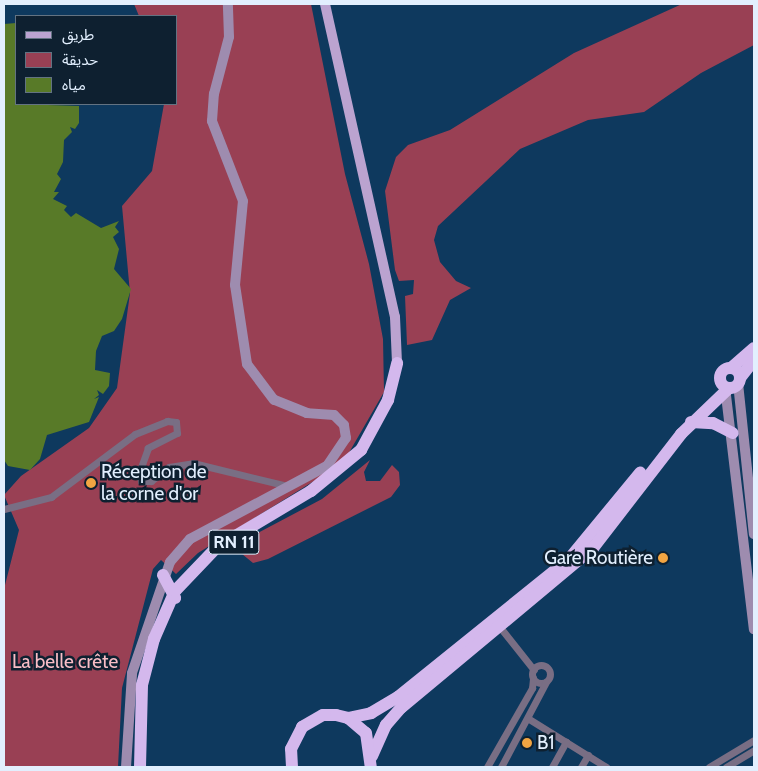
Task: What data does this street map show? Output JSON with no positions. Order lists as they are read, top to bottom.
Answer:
{
  "streets": {
    "highway": ["RN 11"]
  },
  "parks": ["La belle crête"],
  "places": ["Réception de la corne d'or", "Gare Routière", "B1"],
  "legend": ["طريق", "حديقة", "مياه"]
}
